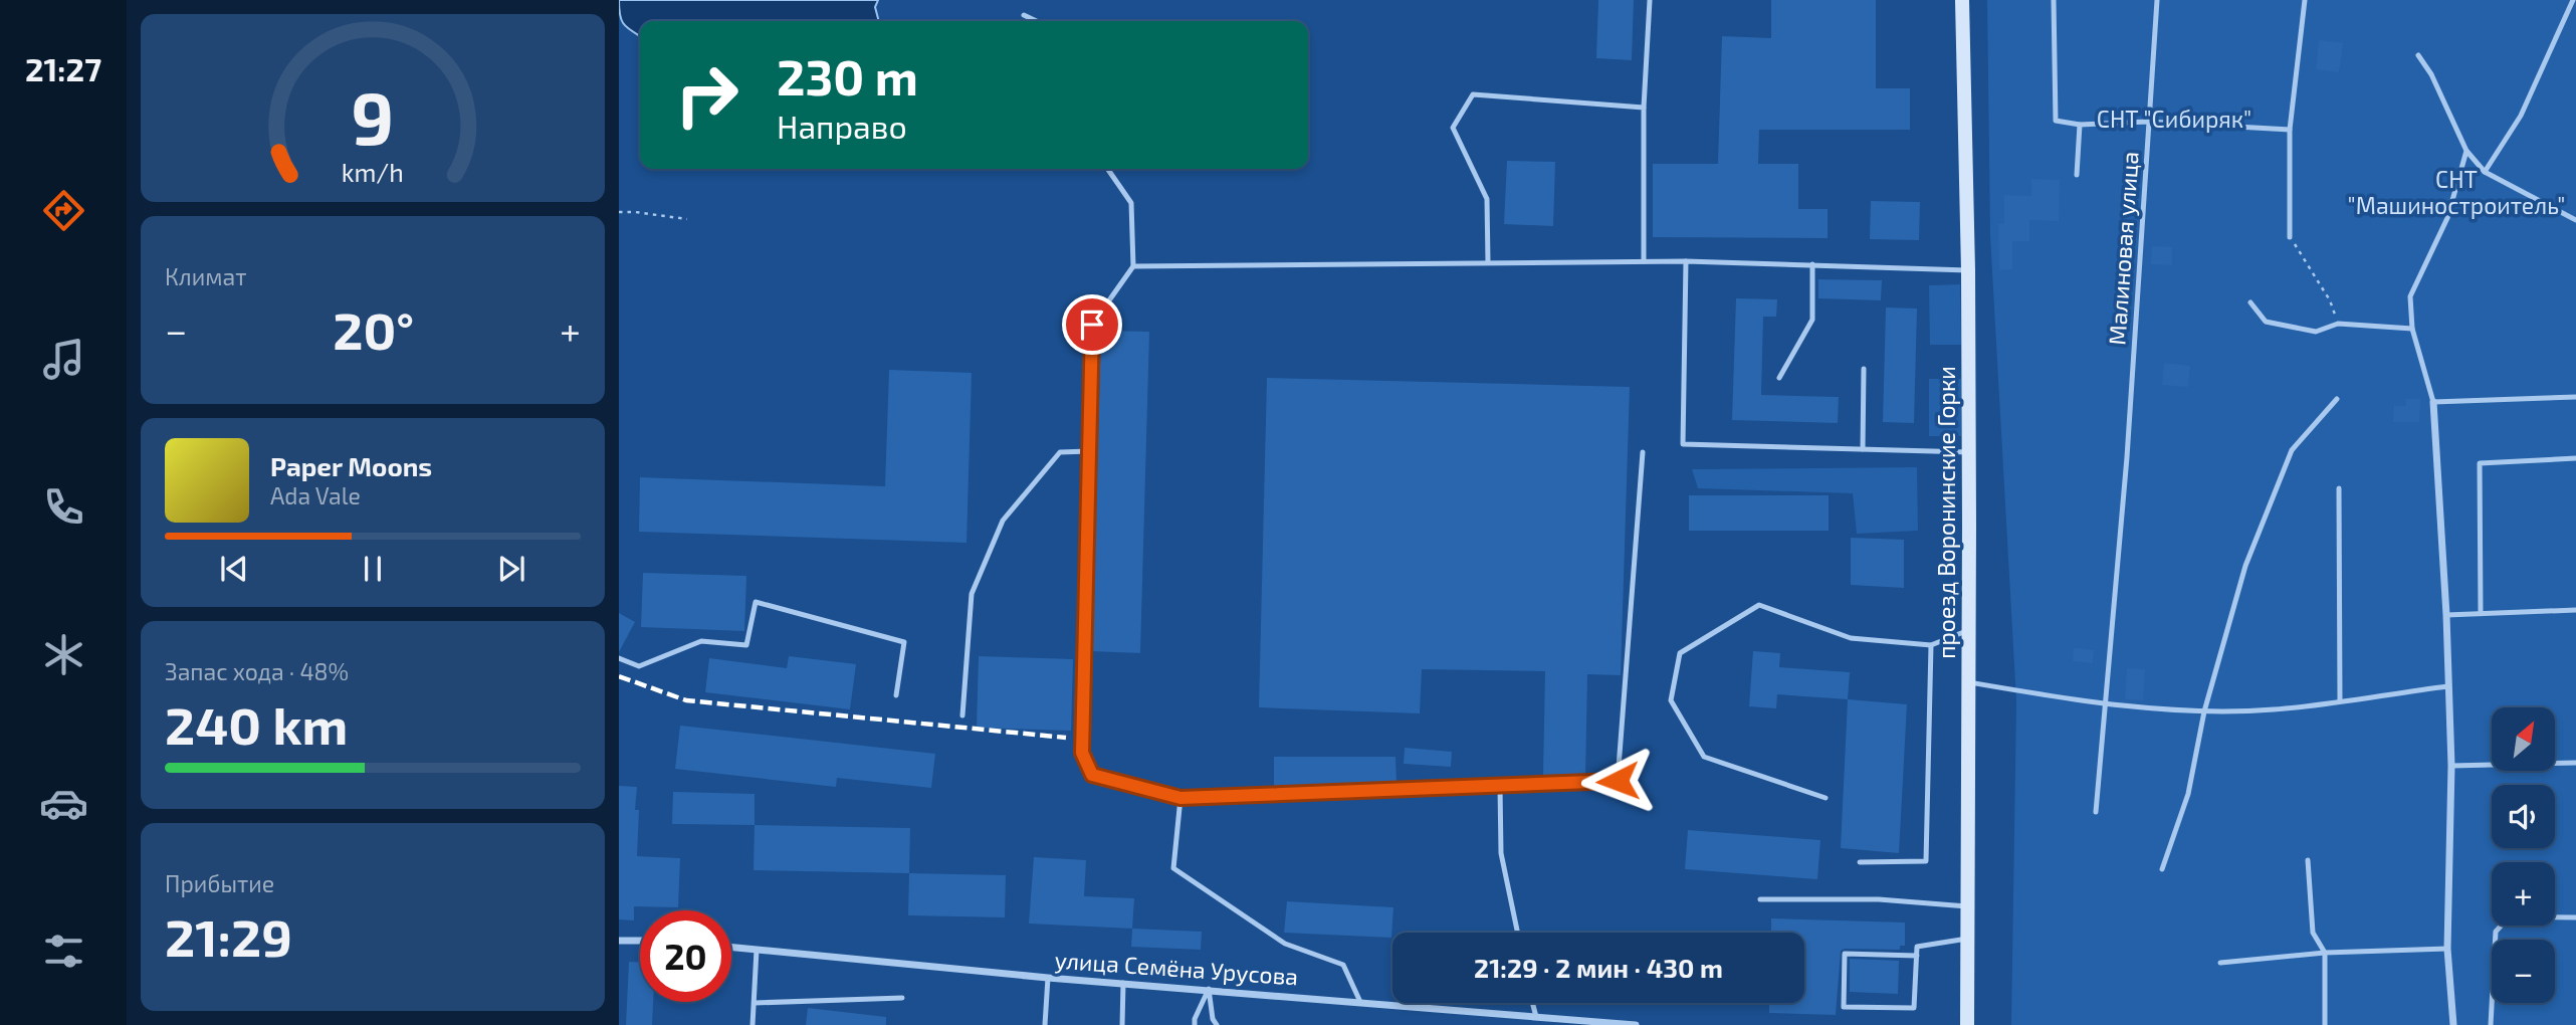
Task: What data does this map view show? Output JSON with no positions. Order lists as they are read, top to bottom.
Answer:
{
  "streets": {
    "street": ["проезд Воронинские Горки", "улица Семёна Урусова"],
    "lane": ["Малиновая улица"]
  },
  "parks": ["СНТ \"Сибиряк\"", "СНТ \"Машиностроитель\""],
  "north": "top right",
  "page": {
    "tabs": "21:27",
    "turn": ["230 m", "Направо"],
    "tile": [
      "Климат",
      ["Запас хода · 48%", "240 km"],
      ["Прибытие", "21:29"]
    ],
    "heat": ["−", "20°", "+"],
    "song": ["Paper Moons", "Ada Vale"],
    "map_buttons": ["+", "−"],
    "limit": "20",
    "trip": "21:29 · 2 мин · 430 m",
    "gauge": ["9", "km/h"]
  }
}
